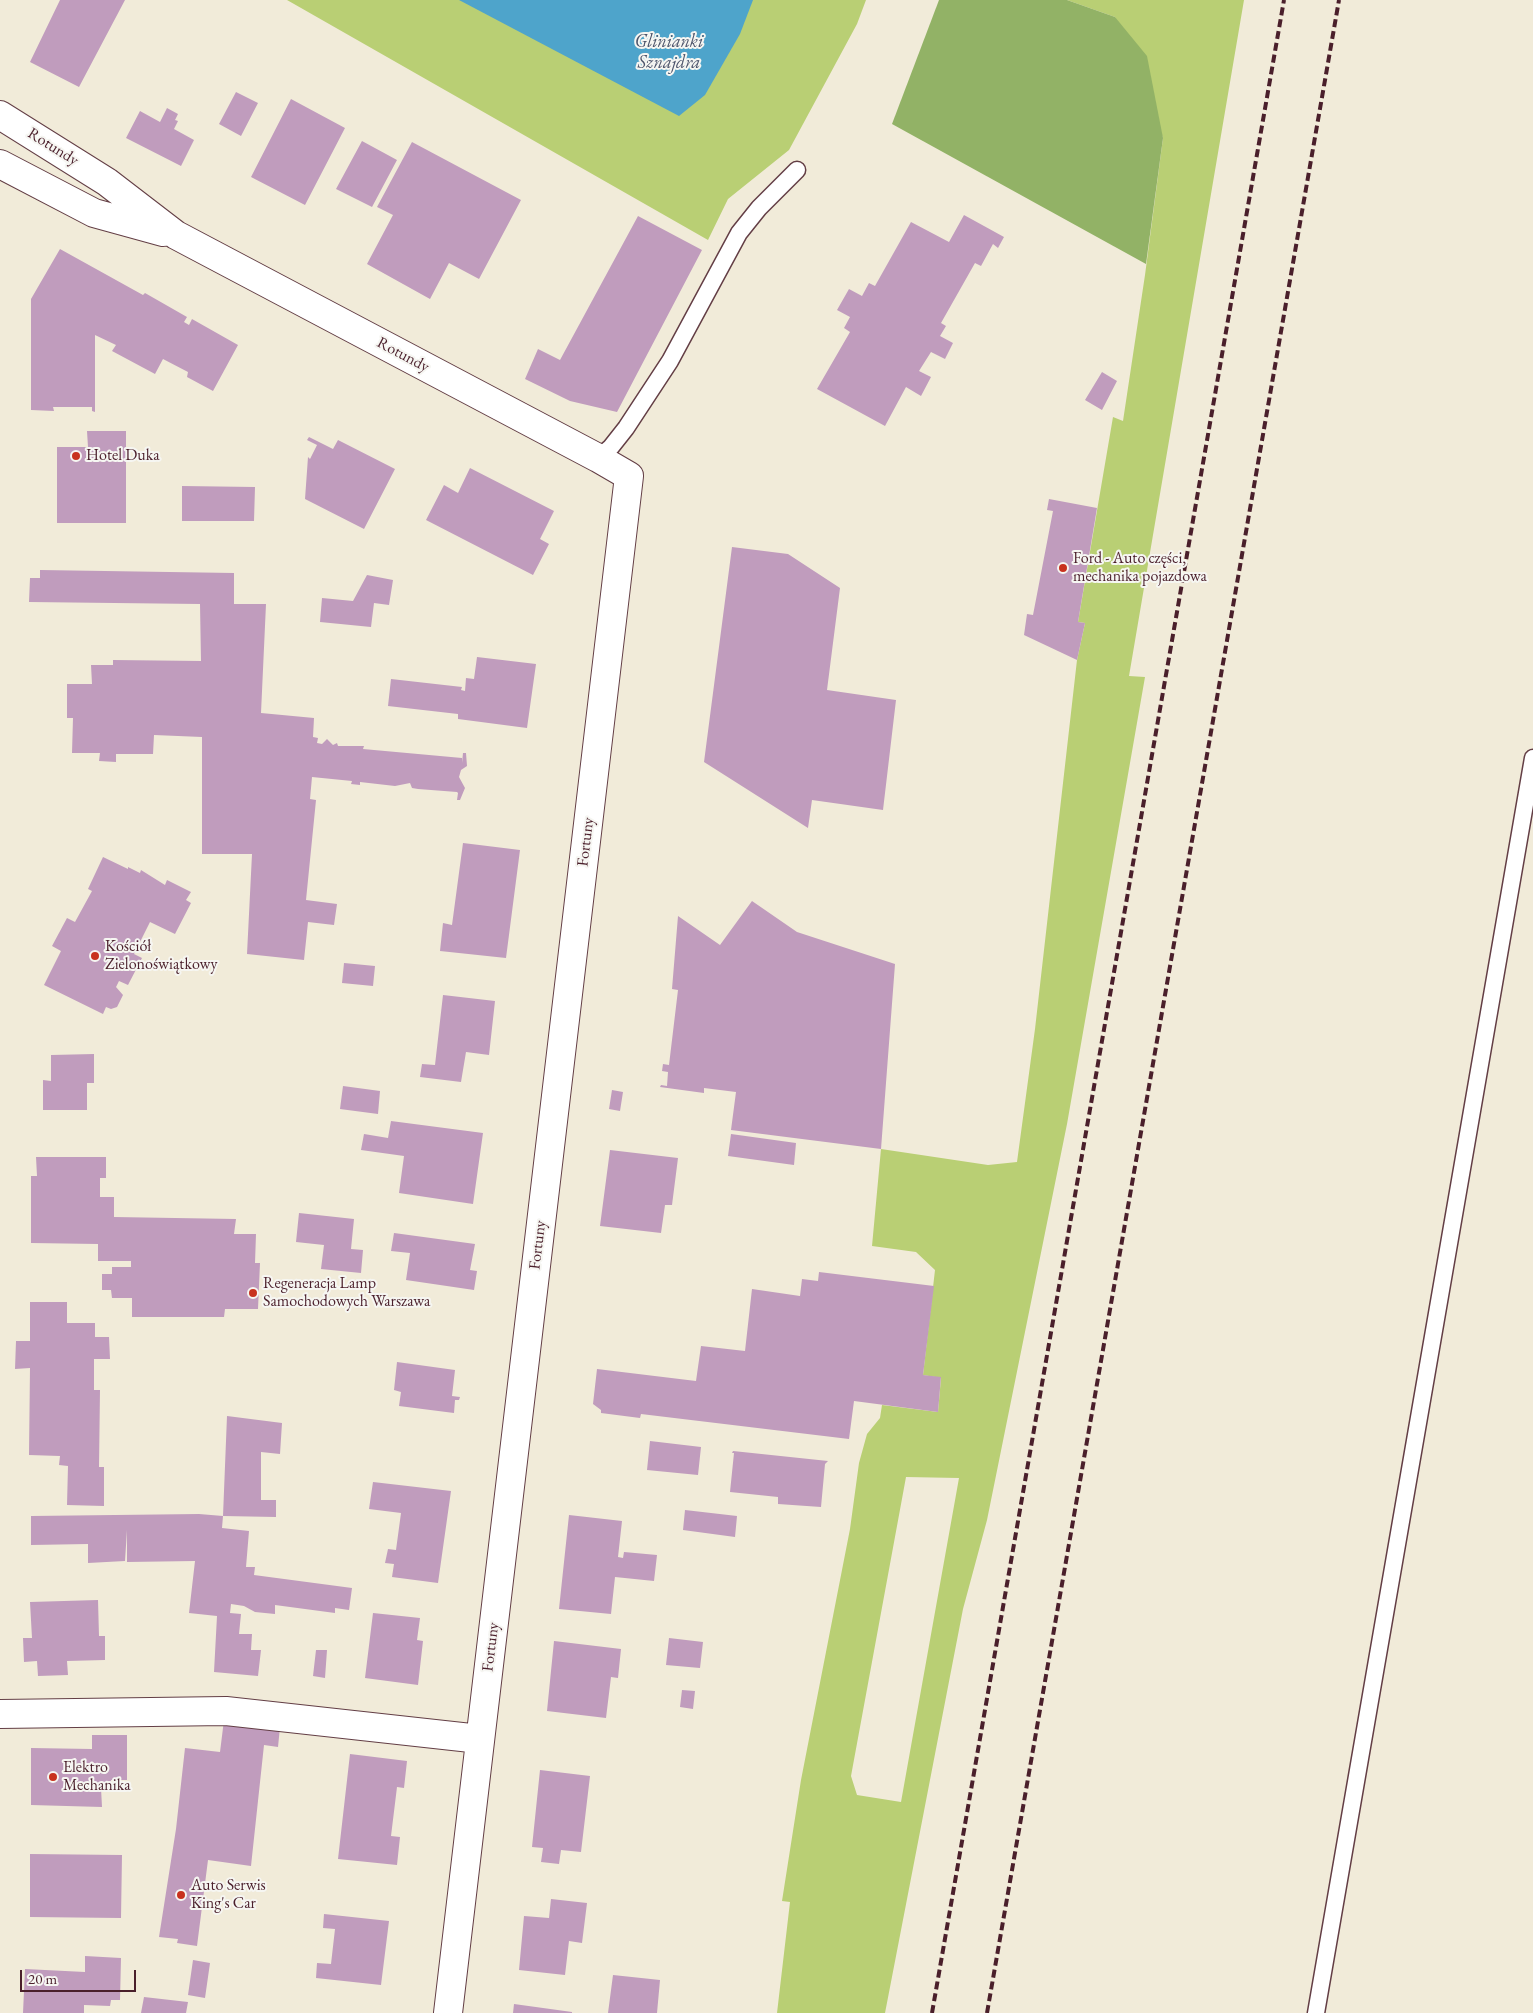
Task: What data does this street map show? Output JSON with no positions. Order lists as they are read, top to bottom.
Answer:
{
  "streets": {
    "street": ["Rotundy", "Fortuny"]
  },
  "crossings": [
    ["Rotundy", "Fortuny"]
  ],
  "water": ["Glinianki Sznajdra"],
  "places": [
    "Hotel Duka",
    "Ford - Auto części, mechanika pojazdowa",
    "Kościół Zielonoświątkowy",
    "Regeneracja Lamp Samochodowych Warszawa",
    "Elektro Mechanika",
    "Auto Serwis King's Car"
  ],
  "scale_bar": "20 m"
}
